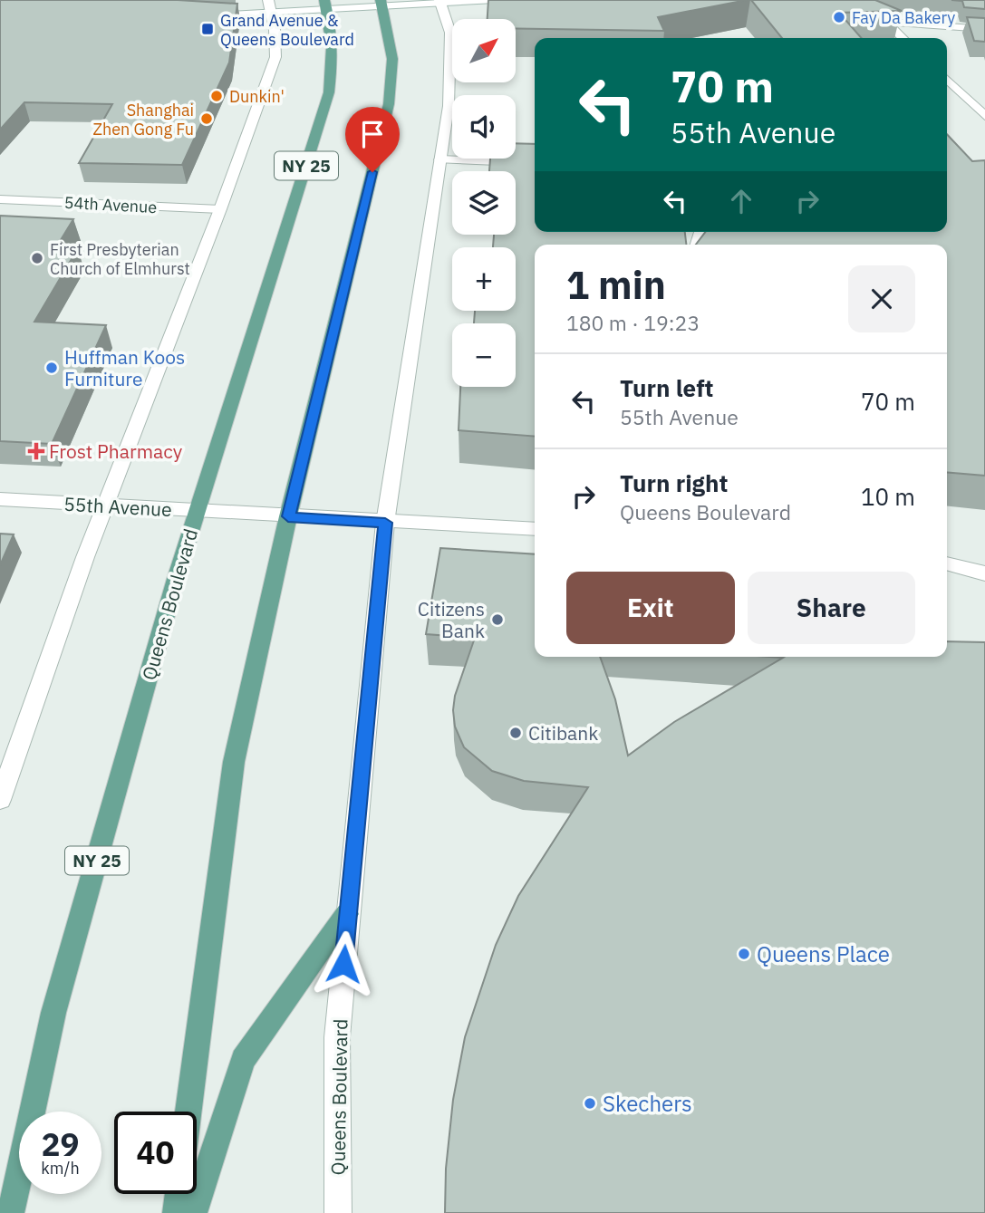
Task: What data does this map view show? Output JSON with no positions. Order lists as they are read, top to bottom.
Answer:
{
  "streets": {
    "main road": ["NY 25", "Queens Boulevard"],
    "street": ["54th Avenue", "55th Avenue"]
  },
  "crossings": [
    ["55th Avenue", "Queens Boulevard"]
  ],
  "places": {
    "other": [
      "Fay Da Bakery",
      "Dunkin'",
      "Shanghai Zhen Gong Fu",
      "First Presbyterian Church of Elmhurst",
      "Huffman Koos Furniture",
      "Citizens Bank",
      "Citibank",
      "Queens Place",
      "Skechers"
    ],
    "transit": ["Grand Avenue & Queens Boulevard"],
    "health": ["Frost Pharmacy"]
  },
  "north": "top right",
  "page": {
    "map_buttons": ["+", "−"],
    "turn": ["70 m", "55th Avenue"],
    "heading": ["1 min", "180 m · 19:23"],
    "list": [
      {
        "name": "Turn left",
        "note": "55th Avenue",
        "value": "70 m"
      },
      {
        "name": "Turn right",
        "note": "Queens Boulevard",
        "value": "10 m"
      }
    ],
    "buttons": ["Exit", "Share"],
    "speed": "29 km/h",
    "limit": "40"
  }
}
